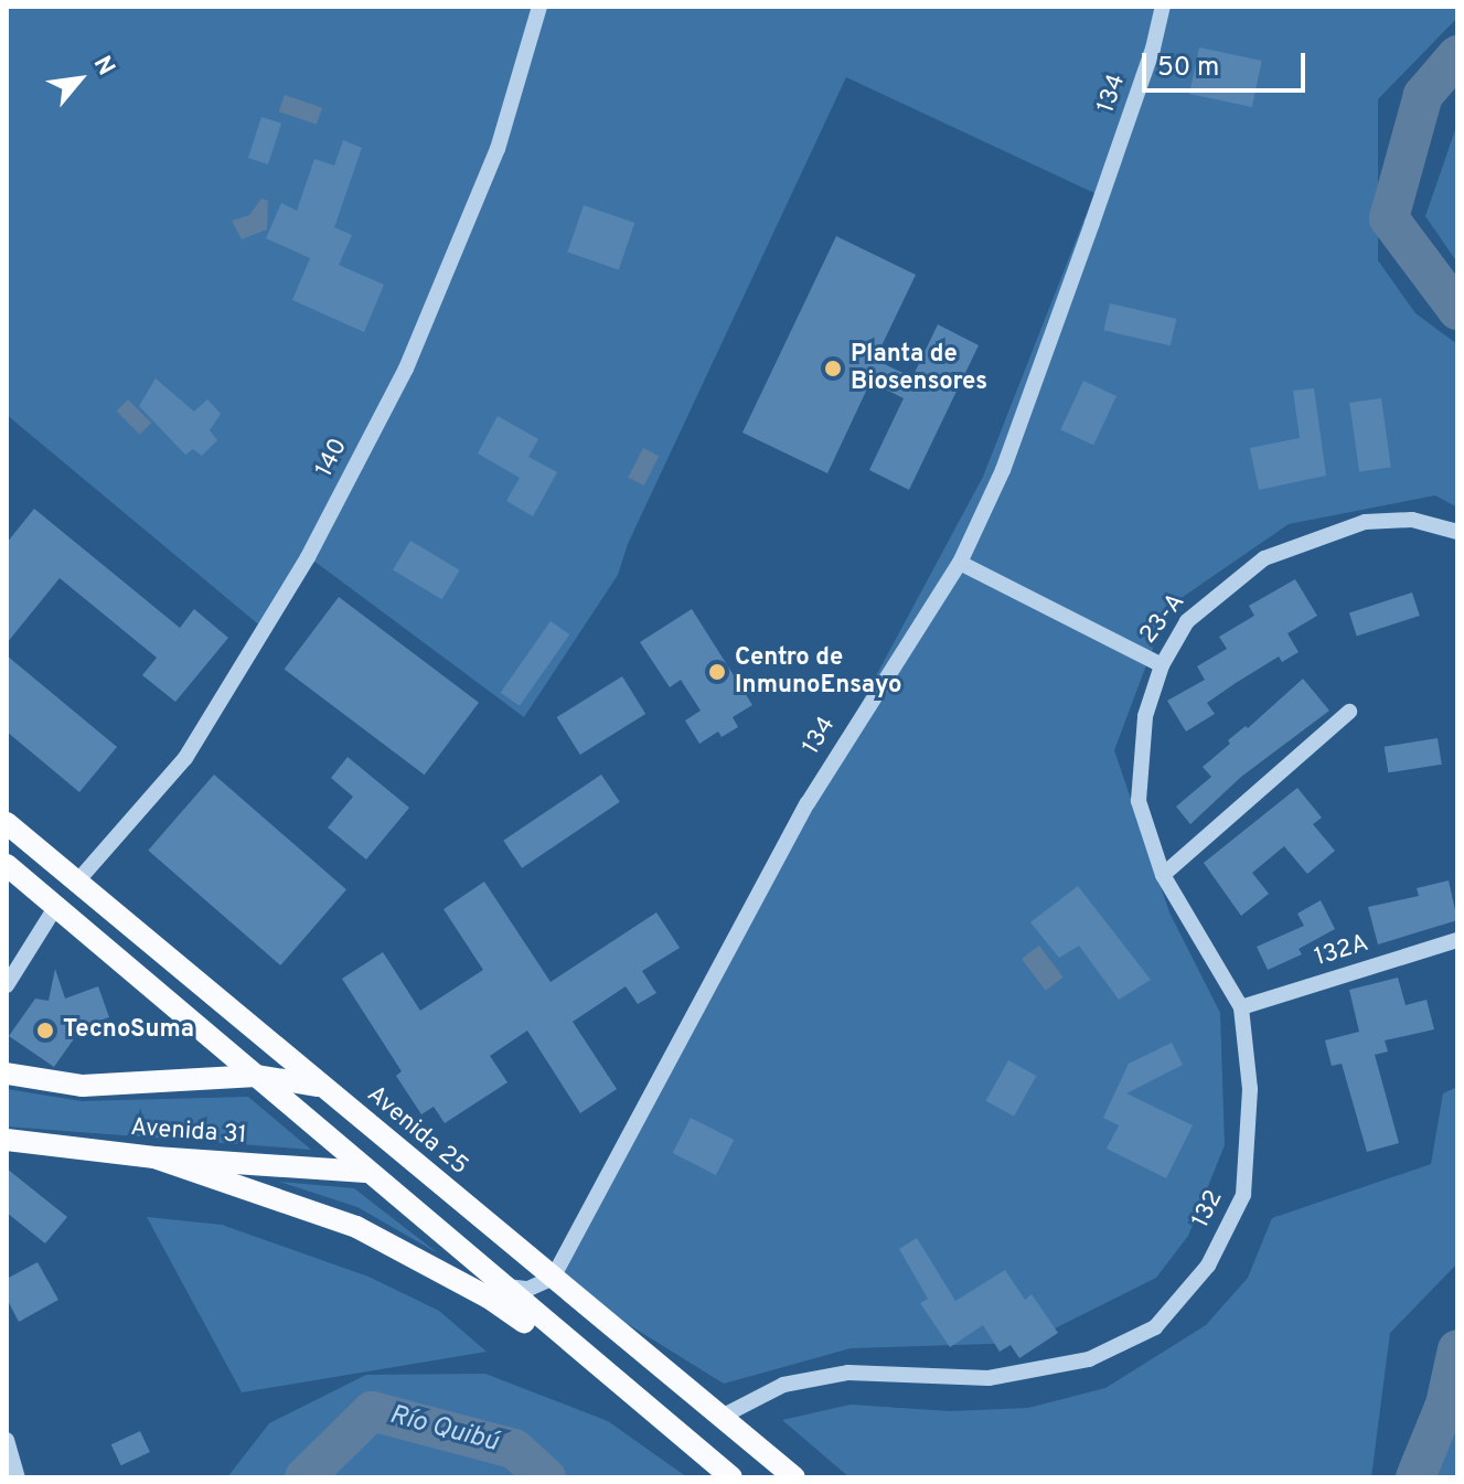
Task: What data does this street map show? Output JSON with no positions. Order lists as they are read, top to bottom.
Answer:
{
  "streets": {
    "main road": ["Avenida 25", "Avenida 31"],
    "street": [
      "134",
      "140",
      "23-A",
      "132A",
      "132"
    ]
  },
  "crossings": [
    ["134", "23-A"],
    ["134", "Avenida 25"],
    ["140", "Avenida 25"],
    ["23-A", "132"],
    ["132A", "132"],
    ["Avenida 25", "Avenida 31"],
    ["Avenida 25", "132"]
  ],
  "water": ["Río Quibú"],
  "places": ["Planta de Biosensores", "Centro de InmunoEnsayo", "TecnoSuma"],
  "scale_bar": "50 m",
  "north": "top right"
}
